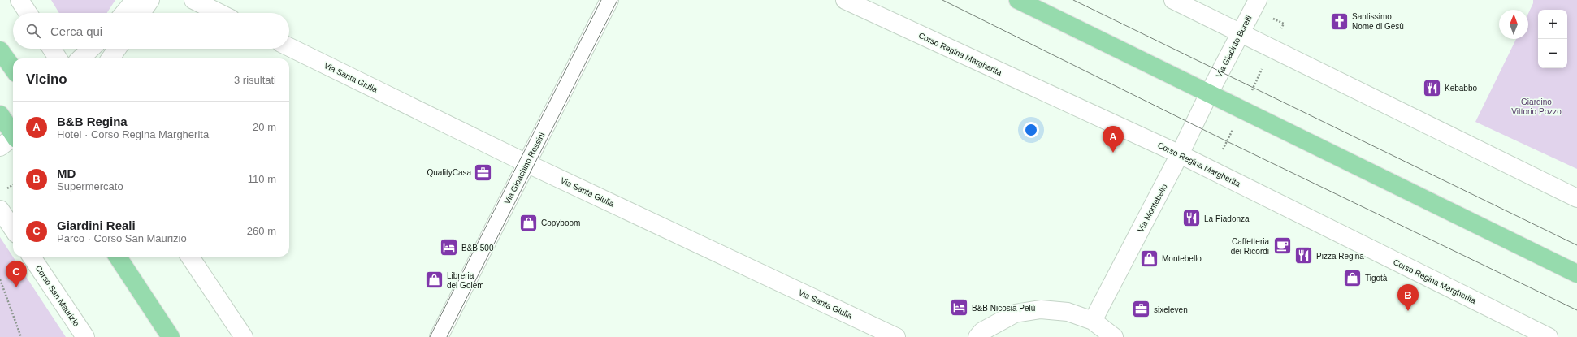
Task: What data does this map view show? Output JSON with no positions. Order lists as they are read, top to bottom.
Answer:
{
  "streets": {
    "street": [
      "Via Giacinto Borelli",
      "Corso Regina Margherita",
      "Via Santa Giulia",
      "Via Gioachino Rossini",
      "Via Montebello",
      "Corso San Maurizio"
    ]
  },
  "crossings": [
    ["Via Giacinto Borelli", "Via Montebello"],
    ["Corso Regina Margherita", "Via Montebello"],
    ["Via Santa Giulia", "Via Gioachino Rossini"]
  ],
  "parks": ["Giardino Vittorio Pozzo"],
  "places": {
    "church": ["Santissimo Nome di Gesù"],
    "restaurant": ["Kebabbo", "La Piadonza", "Pizza Regina"],
    "office": ["QualityCasa", "sixeleven"],
    "shop": [
      "Copyboom",
      "Montebello",
      "Tigotà",
      "Libreria del Golem"
    ],
    "cafe": ["Caffetteria dei Ricordi"],
    "hotel": ["B&B 500", "B&B Nicosia Pelù"]
  },
  "north": "top",
  "page": {
    "map_buttons": ["+", "−"],
    "search": "Cerca qui",
    "heading": ["Vicino", "3 risultati"],
    "list": [
      {
        "mark": "A",
        "name": "B&B Regina",
        "note": "Hotel · Corso Regina Margherita",
        "value": "20 m"
      },
      {
        "mark": "B",
        "name": "MD",
        "note": "Supermercato",
        "value": "110 m"
      },
      {
        "mark": "C",
        "name": "Giardini Reali",
        "note": "Parco · Corso San Maurizio",
        "value": "260 m"
      }
    ],
    "pins": ["A", "C", "B"]
  }
}
